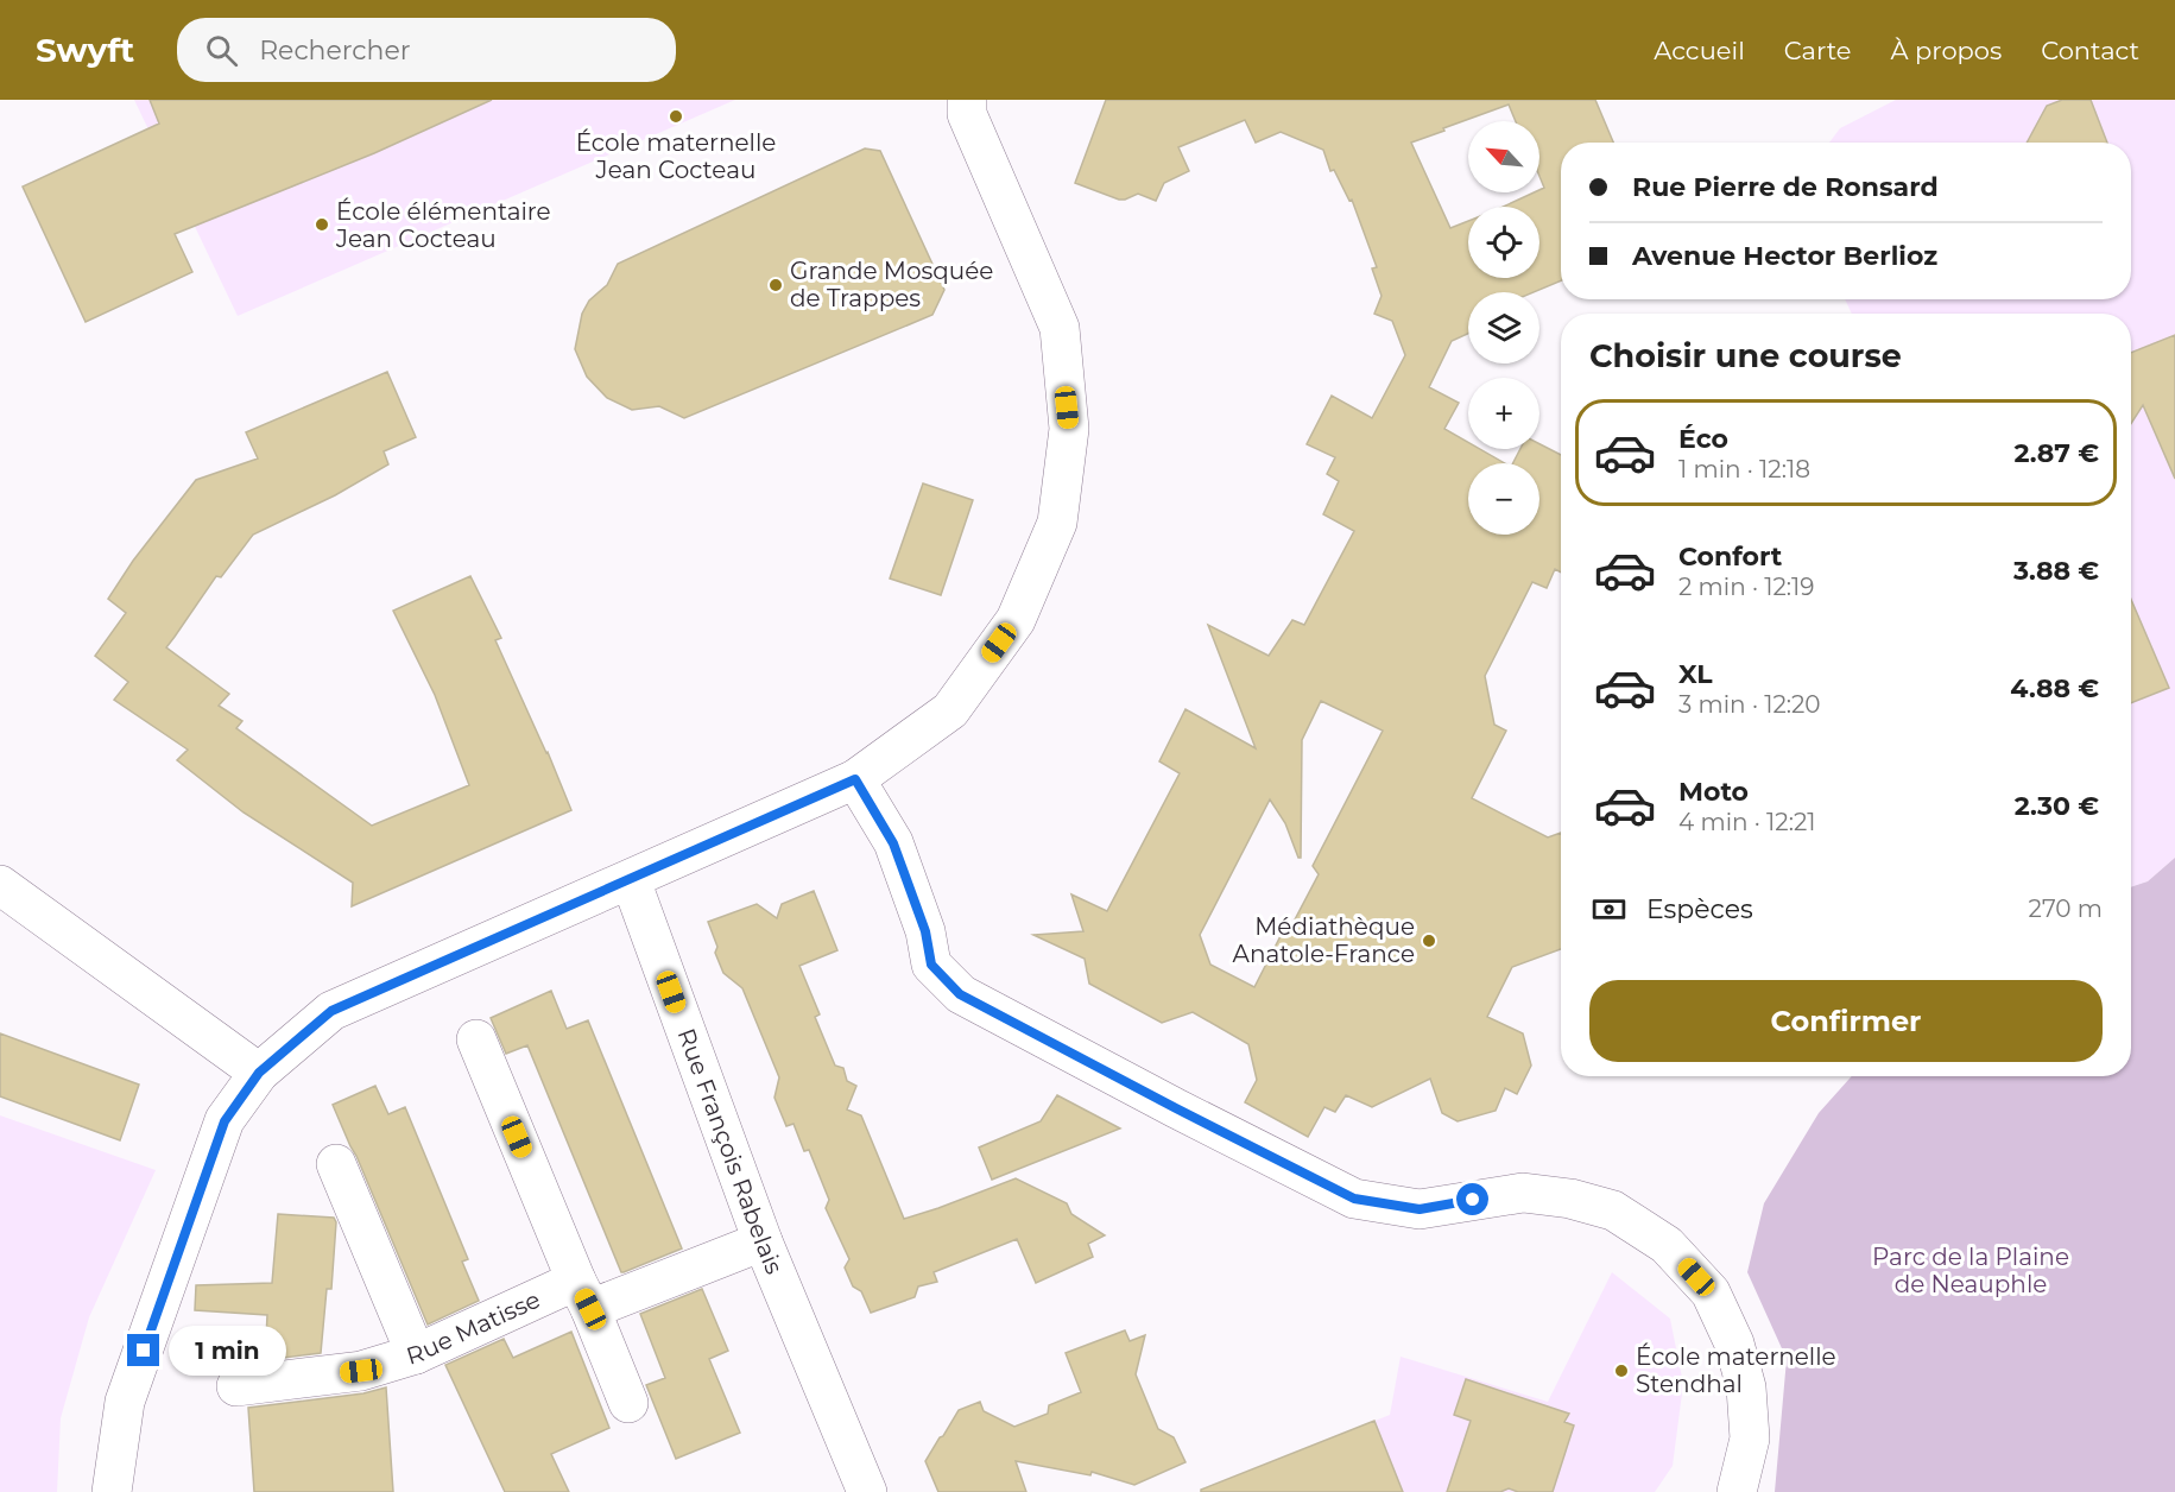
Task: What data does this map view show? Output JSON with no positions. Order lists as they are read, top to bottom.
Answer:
{
  "streets": {
    "street": ["Rue François Rabelais", "Rue Matisse"]
  },
  "crossings": [
    ["Rue François Rabelais", "Rue Matisse"]
  ],
  "parks": ["Parc de la Plaine de Neauphle"],
  "places": [
    "École maternelle Jean Cocteau",
    "École élémentaire Jean Cocteau",
    "Grande Mosquée de Trappes",
    "Médiathèque Anatole-France",
    "École maternelle Stendhal"
  ],
  "north": "top left",
  "page": {
    "header": "Swyft",
    "search": "Rechercher",
    "nav": [
      "Accueil",
      "Carte",
      "À propos",
      "Contact"
    ],
    "map_buttons": ["+", "−"],
    "banner": ["Rue Pierre de Ronsard", "Avenue Hector Berlioz"],
    "heading": "Choisir une course",
    "list": [
      {
        "name": "Éco",
        "note": "1 min · 12:18",
        "value": "2.87 €"
      },
      {
        "name": "Confort",
        "note": "2 min · 12:19",
        "value": "3.88 €"
      },
      {
        "name": "XL",
        "note": "3 min · 12:20",
        "value": "4.88 €"
      },
      {
        "name": "Moto",
        "note": "4 min · 12:21",
        "value": "2.30 €"
      }
    ],
    "pay": ["Espèces", "270 m"],
    "buttons": "Confirmer",
    "bubble": "1 min"
  }
}
